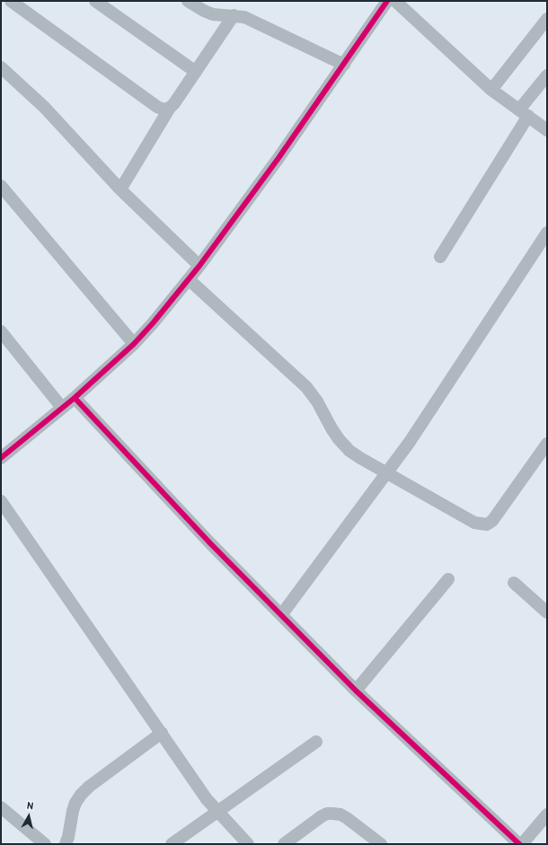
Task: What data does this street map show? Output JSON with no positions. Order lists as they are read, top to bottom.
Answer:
{
  "north": "top"
}
